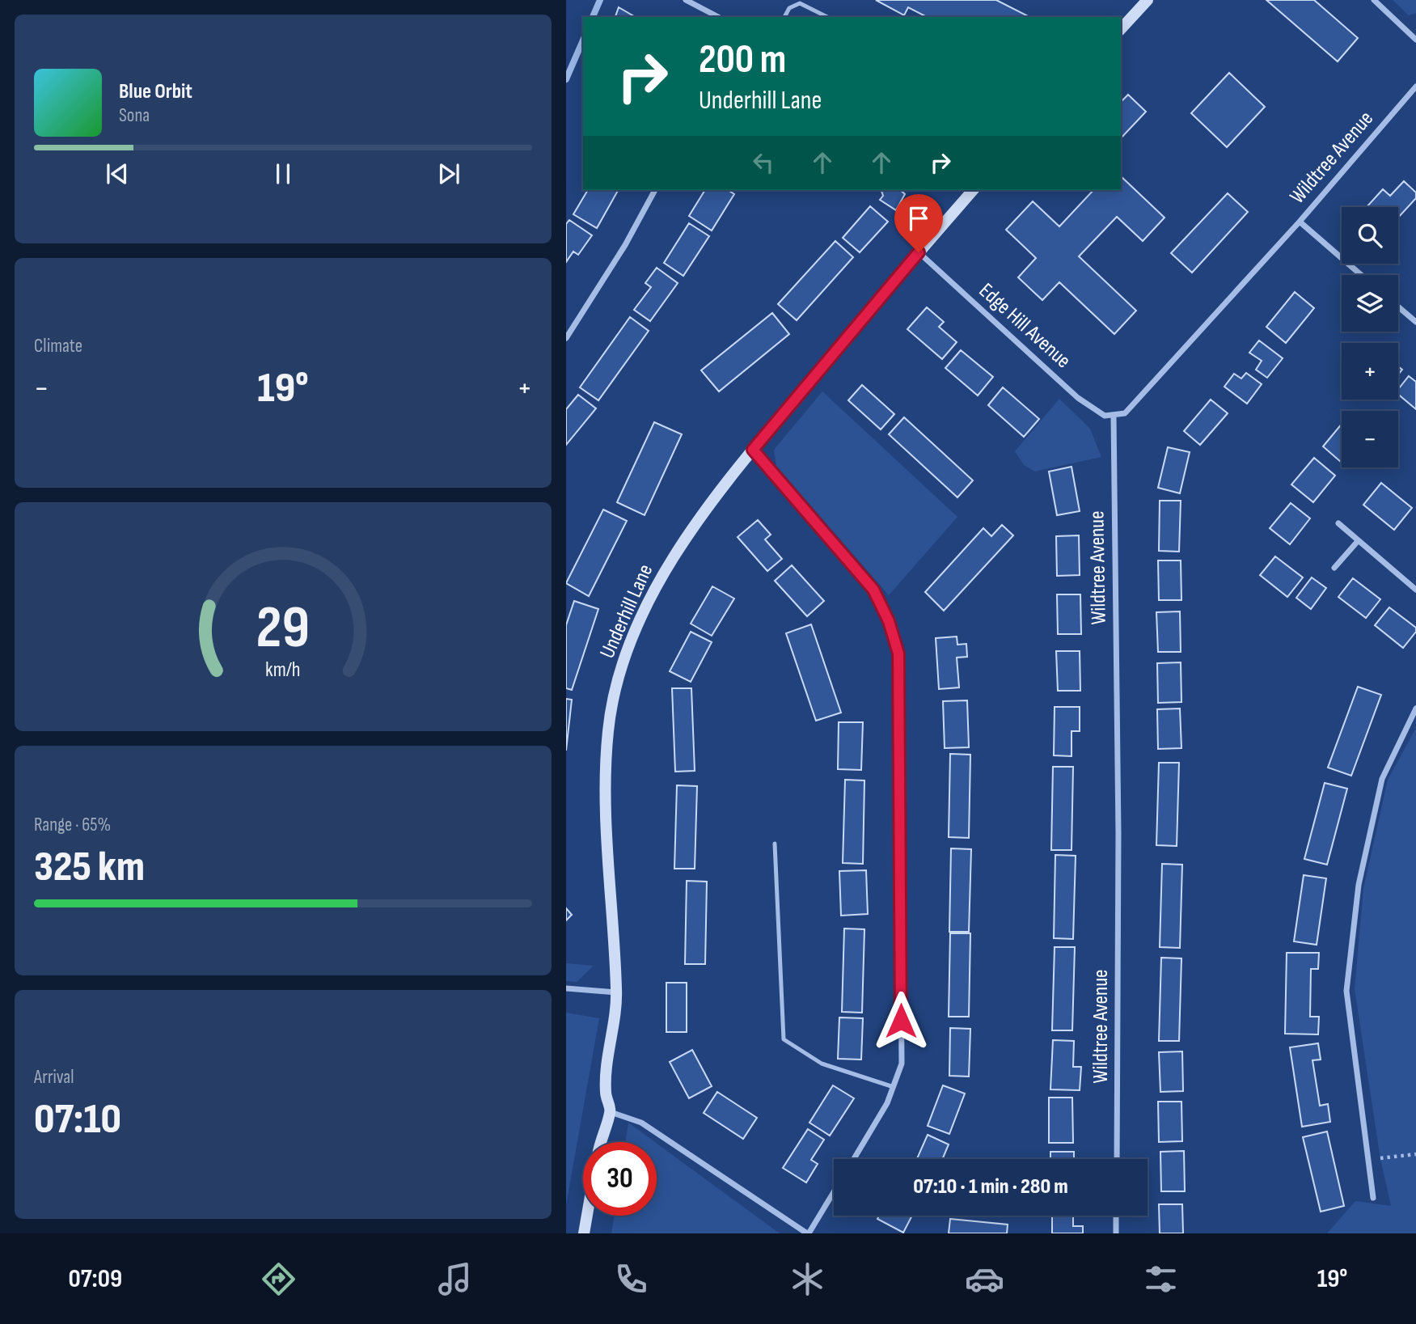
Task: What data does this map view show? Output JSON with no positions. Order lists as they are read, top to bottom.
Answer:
{
  "streets": {
    "street": ["Wildtree Avenue", "Edge Hill Avenue", "Underhill Lane"]
  },
  "crossings": [
    ["Wildtree Avenue", "Edge Hill Avenue"],
    ["Edge Hill Avenue", "Underhill Lane"]
  ],
  "page": {
    "turn": ["200 m", "Underhill Lane"],
    "song": ["Blue Orbit", "Sona"],
    "map_buttons": ["+", "−"],
    "tile": [
      "Climate",
      ["Range · 65%", "325 km"],
      ["Arrival", "07:10"]
    ],
    "heat": ["−", "19°", "+"],
    "limit": "30",
    "trip": "07:10 · 1 min · 280 m",
    "tabs": ["07:09", "19°"],
    "gauge": ["29", "km/h"]
  }
}
